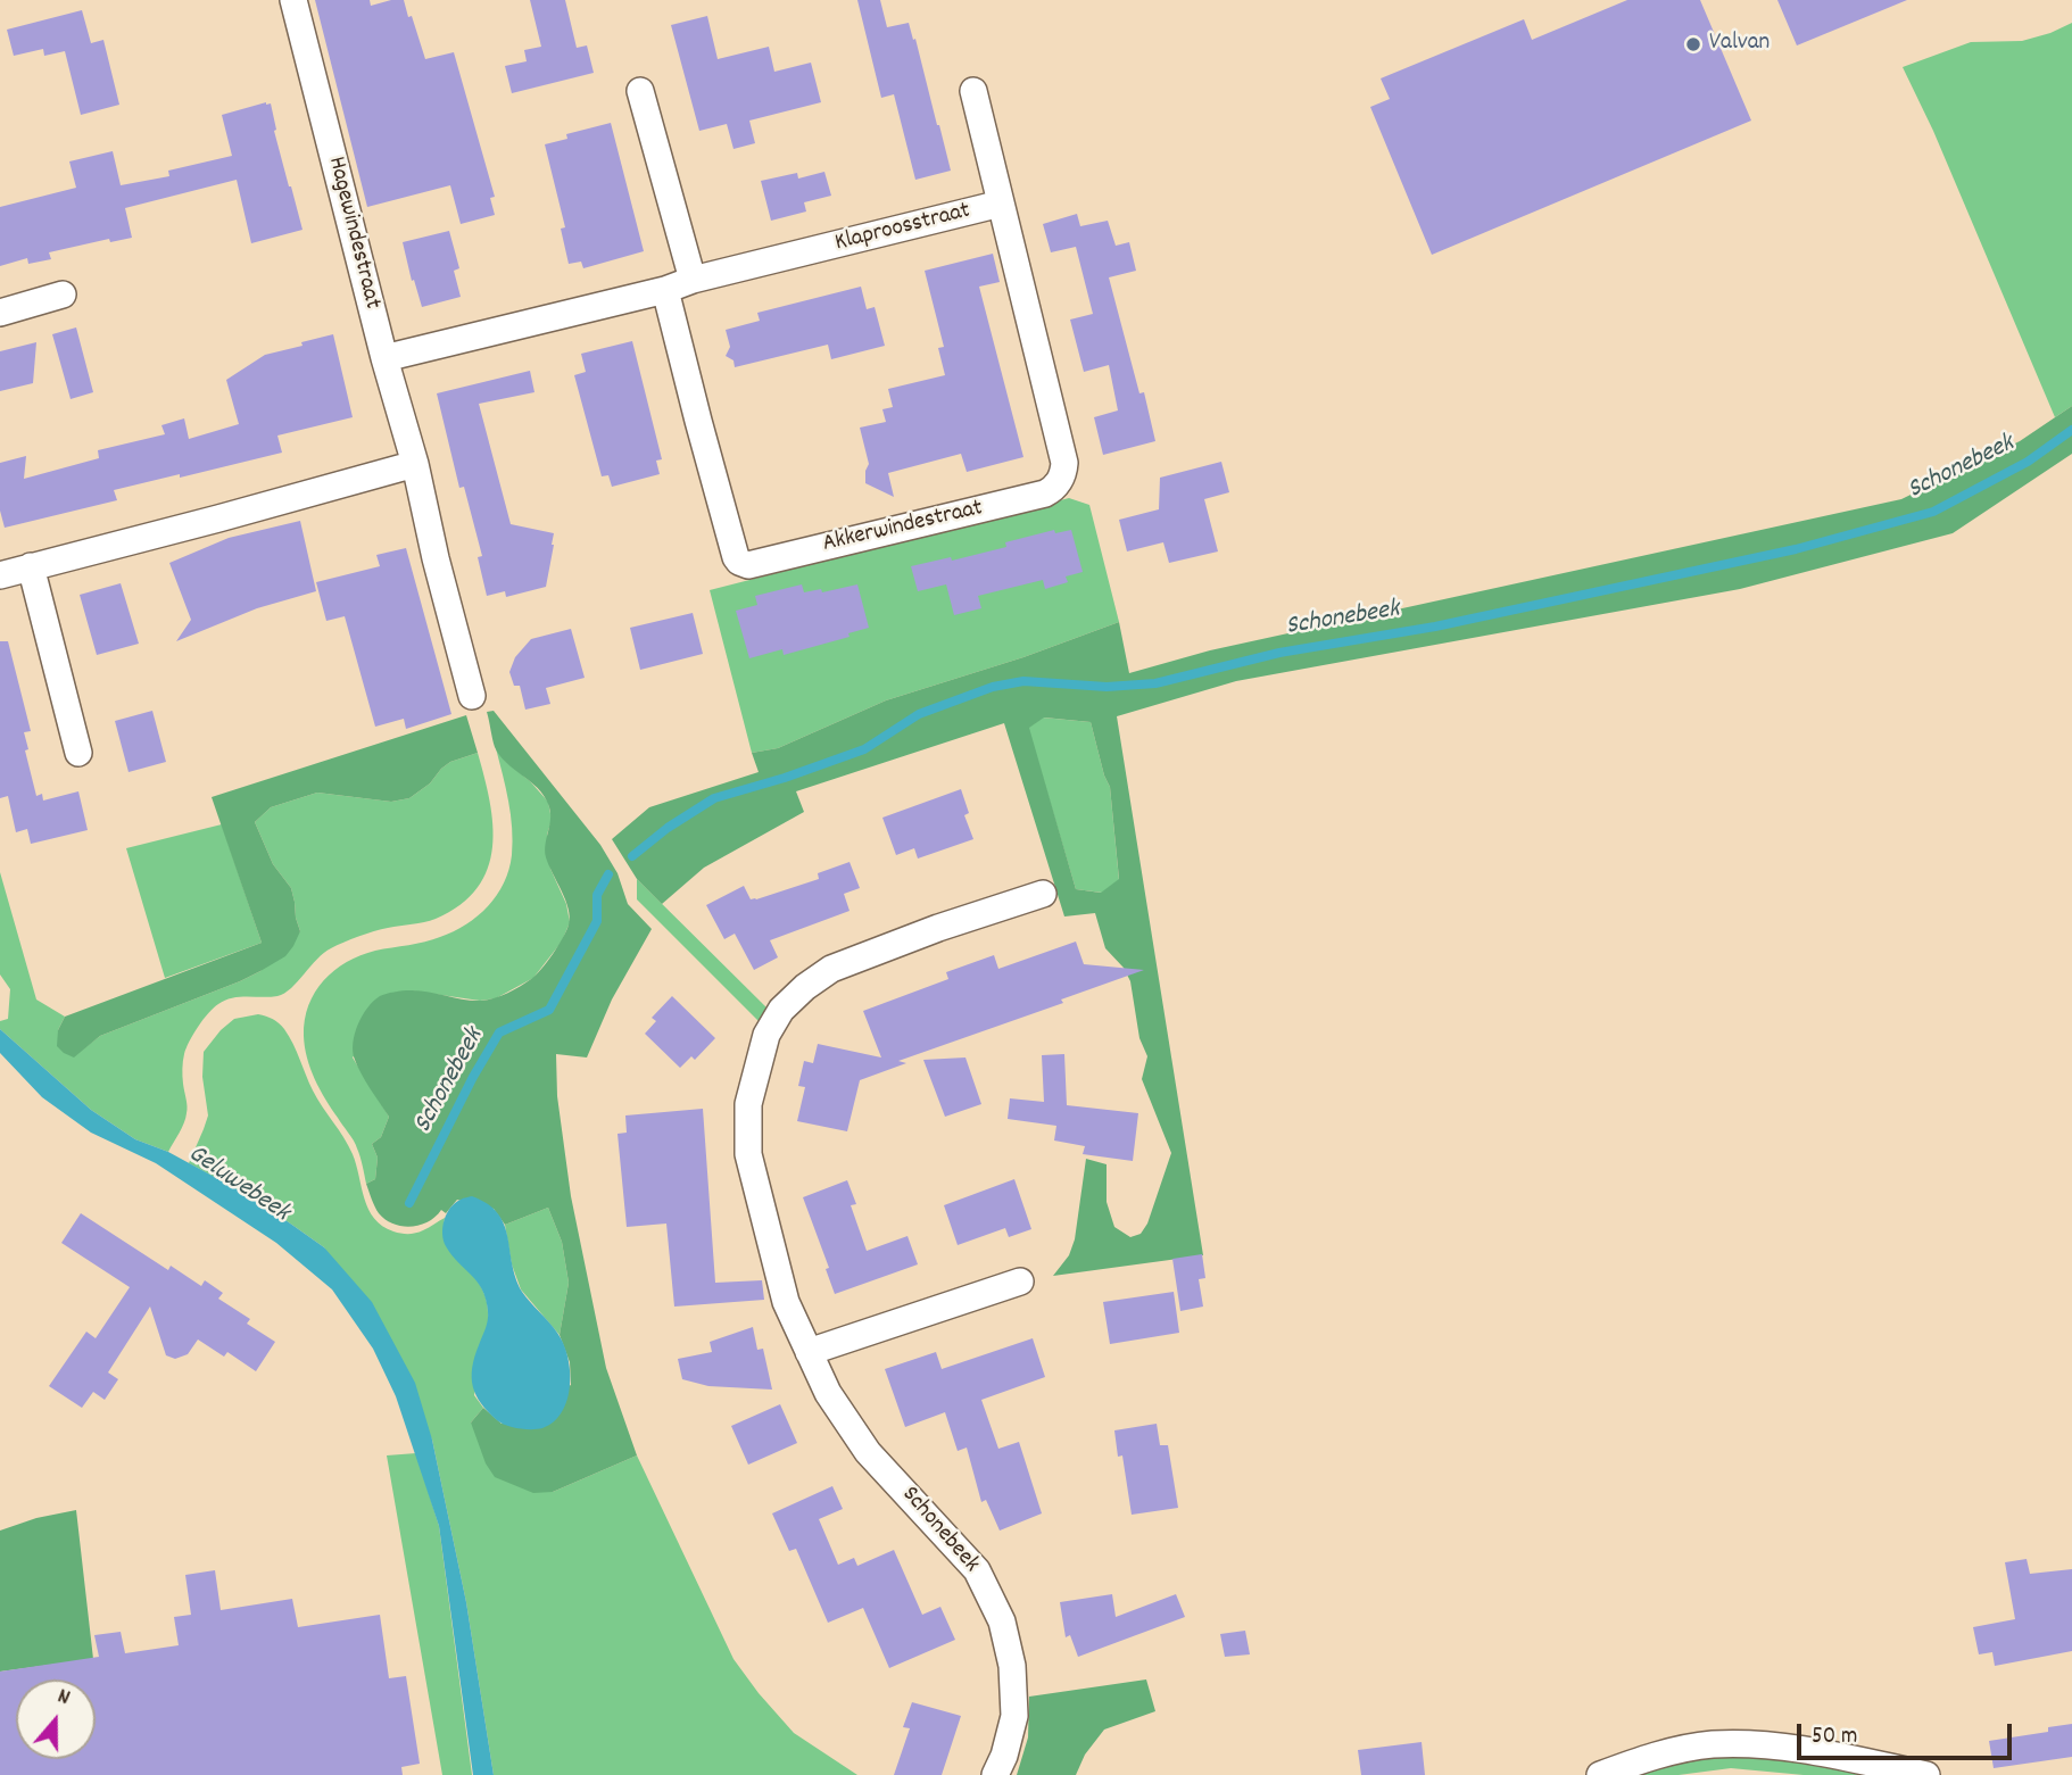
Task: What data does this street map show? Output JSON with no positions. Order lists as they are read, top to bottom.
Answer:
{
  "streets": {
    "street": [
      "Klaproosstraat",
      "Hagewindestraat",
      "Akkerwindestraat",
      "Schonebeek"
    ]
  },
  "crossings": [
    ["Klaproosstraat", "Hagewindestraat"],
    ["Klaproosstraat", "Akkerwindestraat"]
  ],
  "water": ["Schonebeek", "Geluwebeek"],
  "places": ["Valvan"],
  "scale_bar": "50 m",
  "north": "top"
}
